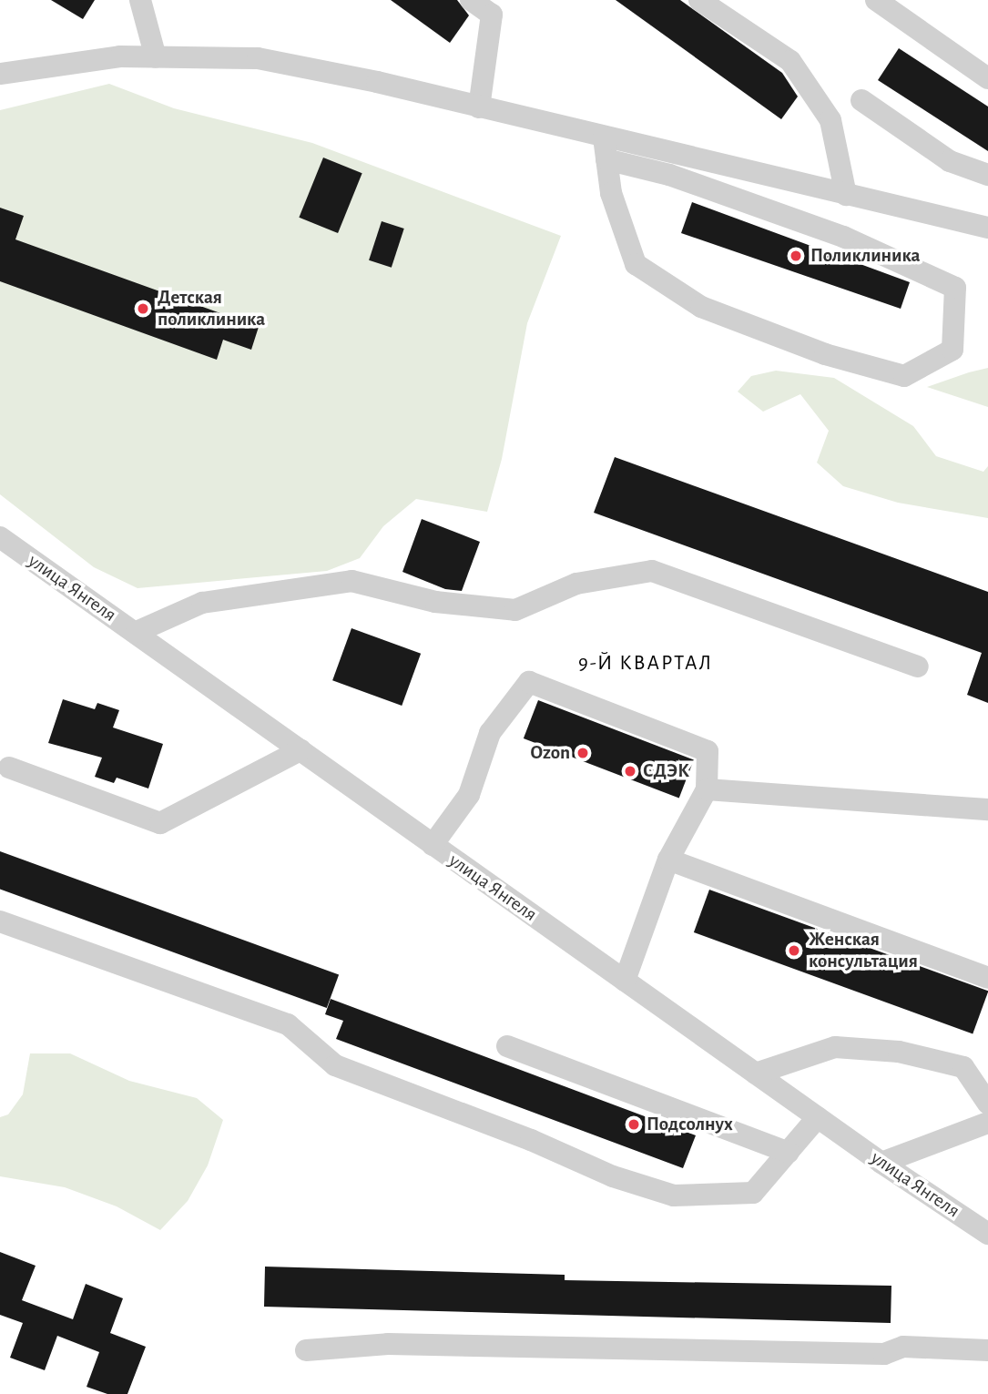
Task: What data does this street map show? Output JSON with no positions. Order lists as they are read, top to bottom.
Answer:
{
  "streets": {
    "street": ["улица Янгеля"]
  },
  "districts": ["9-Й КВАРТАЛ"],
  "places": [
    "Поликлиника",
    "Детская поликлиника",
    "Ozon",
    "СДЭК",
    "Женская консультация",
    "Подсолнух"
  ]
}
